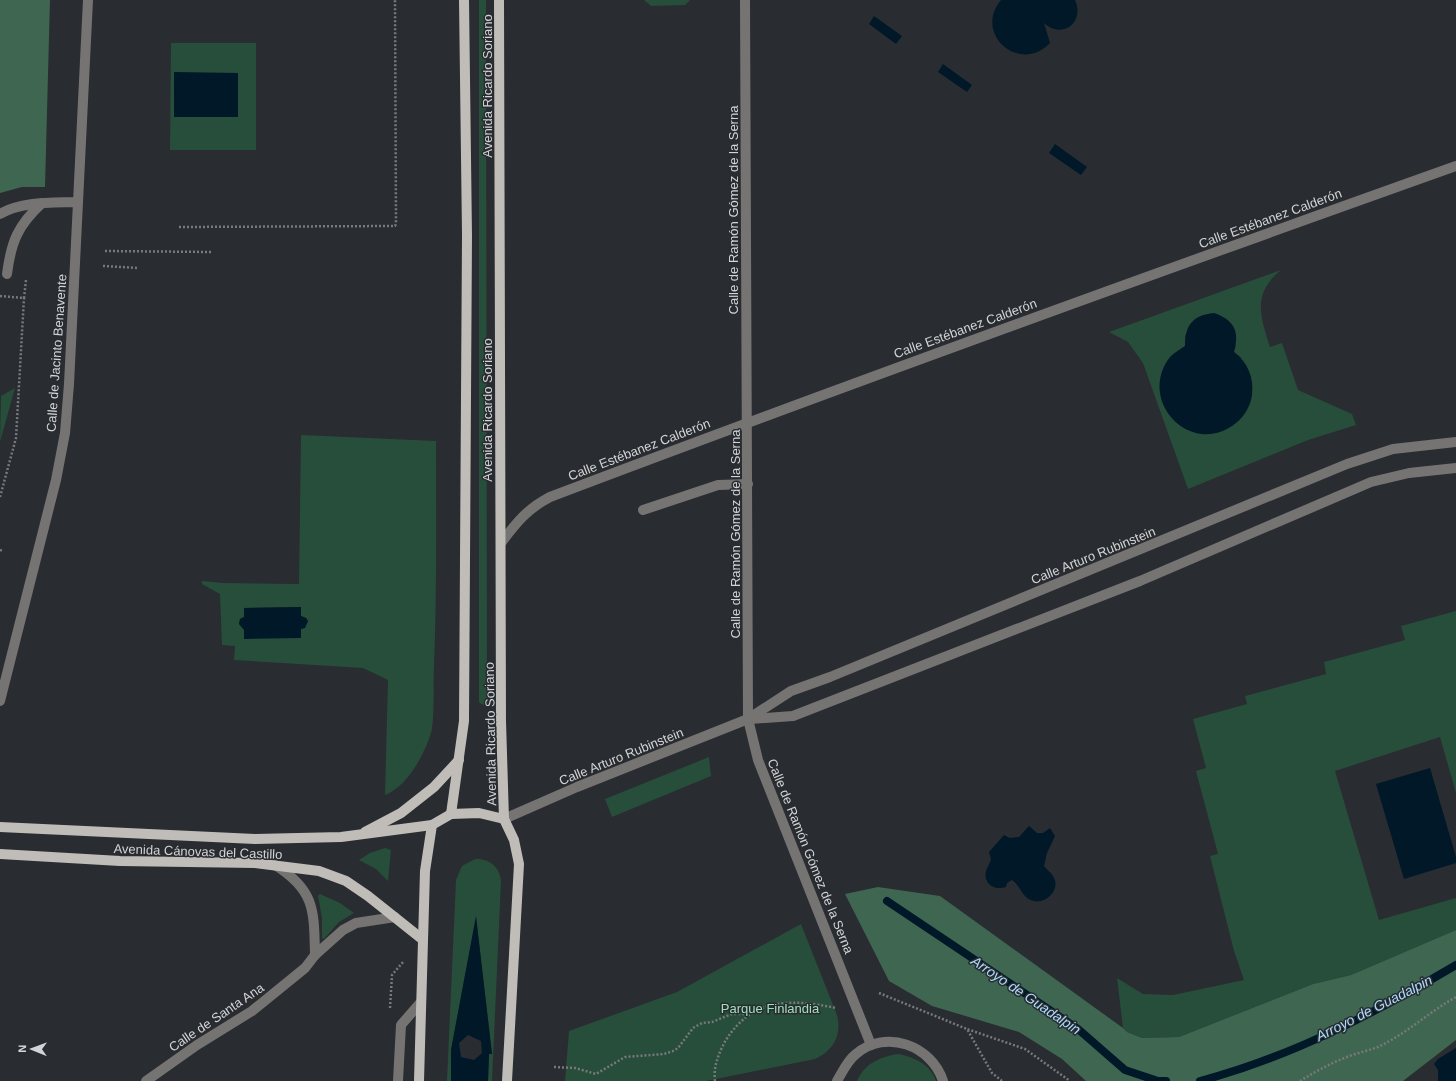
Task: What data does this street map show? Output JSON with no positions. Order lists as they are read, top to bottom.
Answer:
{
  "streets": {
    "main road": ["Avenida Ricardo Soriano", "Avenida Cánovas del Castillo"],
    "street": [
      "Calle de Ramón Gómez de la Serna",
      "Calle Estébanez Calderón",
      "Calle de Jacinto Benavente",
      "Calle Arturo Rubinstein",
      "Calle de Santa Ana"
    ]
  },
  "crossings": [
    ["Avenida Ricardo Soriano", "Calle Estébanez Calderón"],
    ["Avenida Ricardo Soriano", "Calle Arturo Rubinstein"],
    ["Calle de Ramón Gómez de la Serna", "Calle Estébanez Calderón"],
    ["Calle de Ramón Gómez de la Serna", "Calle Arturo Rubinstein"],
    ["Avenida Cánovas del Castillo", "Calle de Santa Ana"]
  ],
  "water": ["Arroyo de Guadalpin"],
  "parks": ["Parque Finlandia"],
  "north": "left"
}
